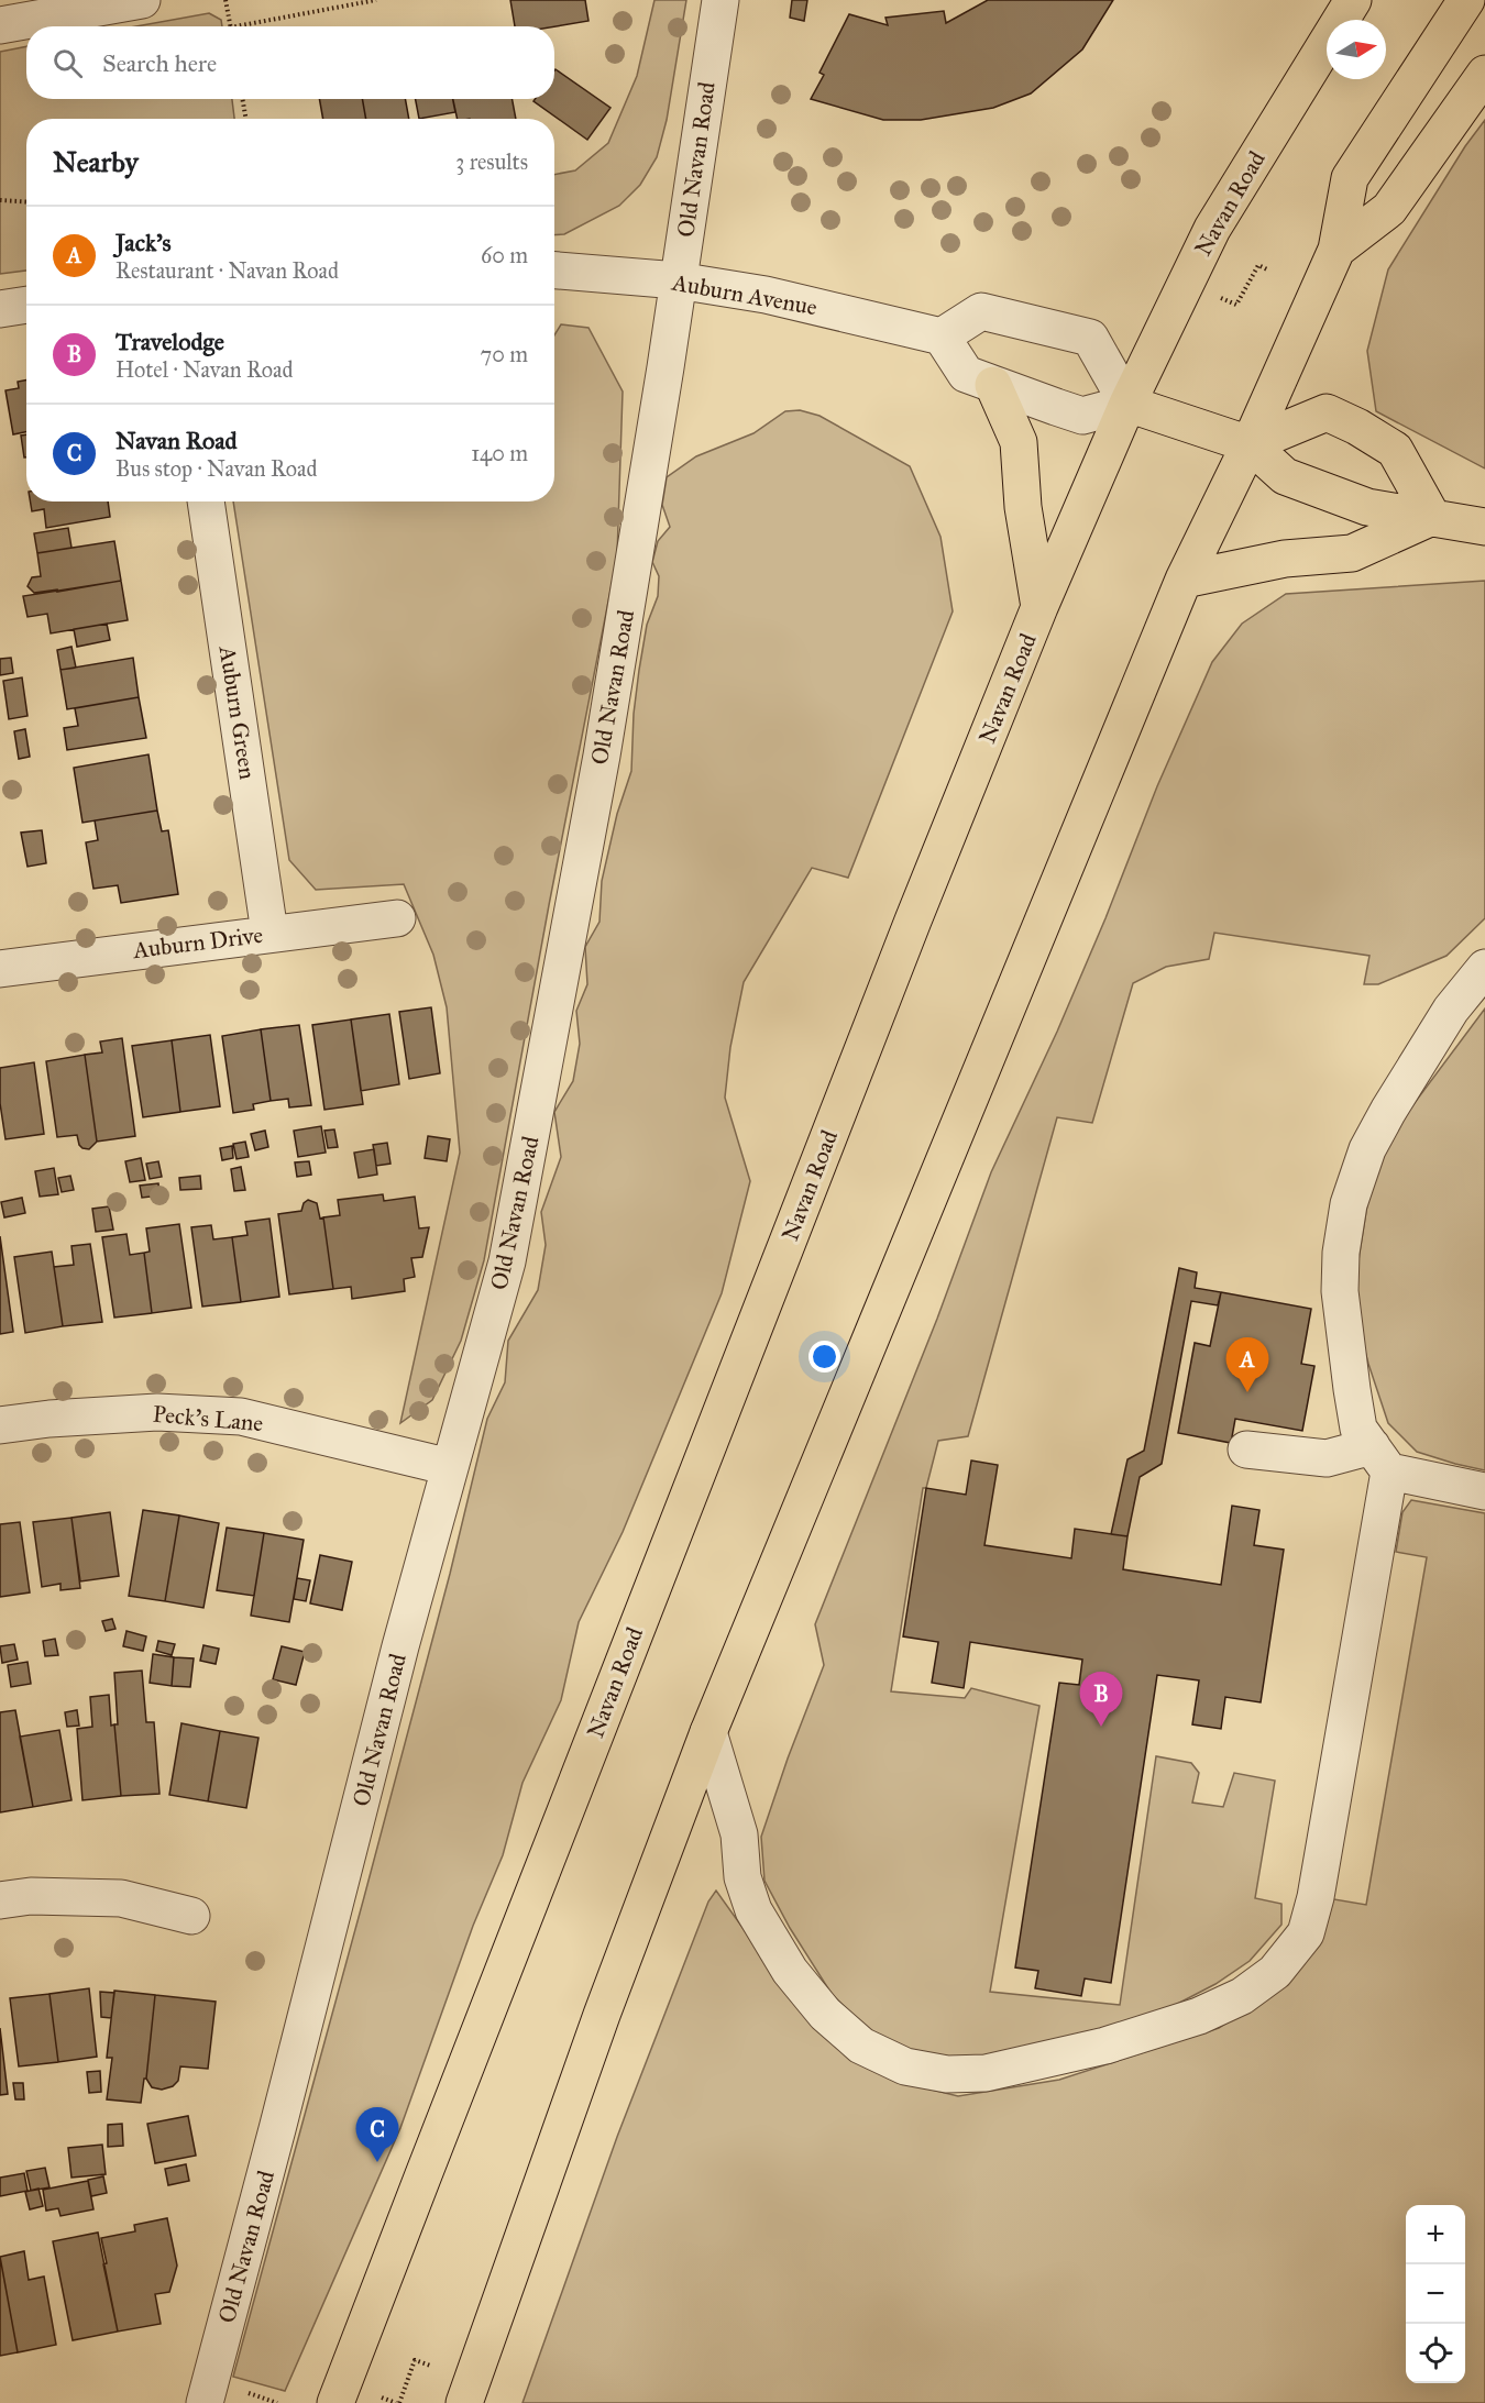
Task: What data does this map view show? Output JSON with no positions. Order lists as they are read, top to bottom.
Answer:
{
  "streets": {
    "main road": ["Navan Road"],
    "street": [
      "Old Navan Road",
      "Auburn Avenue",
      "Auburn Green",
      "Auburn Drive",
      "Peck's Lane"
    ]
  },
  "crossings": [
    ["Old Navan Road", "Auburn Avenue"],
    ["Old Navan Road", "Peck's Lane"],
    ["Auburn Green", "Auburn Drive"]
  ],
  "north": "right",
  "page": {
    "search": "Search here",
    "heading": ["Nearby", "3 results"],
    "list": [
      {
        "mark": "A",
        "name": "Jack's",
        "note": "Restaurant · Navan Road",
        "value": "60 m"
      },
      {
        "mark": "B",
        "name": "Travelodge",
        "note": "Hotel · Navan Road",
        "value": "70 m"
      },
      {
        "mark": "C",
        "name": "Navan Road",
        "note": "Bus stop · Navan Road",
        "value": "140 m"
      }
    ],
    "pins": ["A", "B", "C"],
    "map_buttons": ["+", "−"]
  }
}
